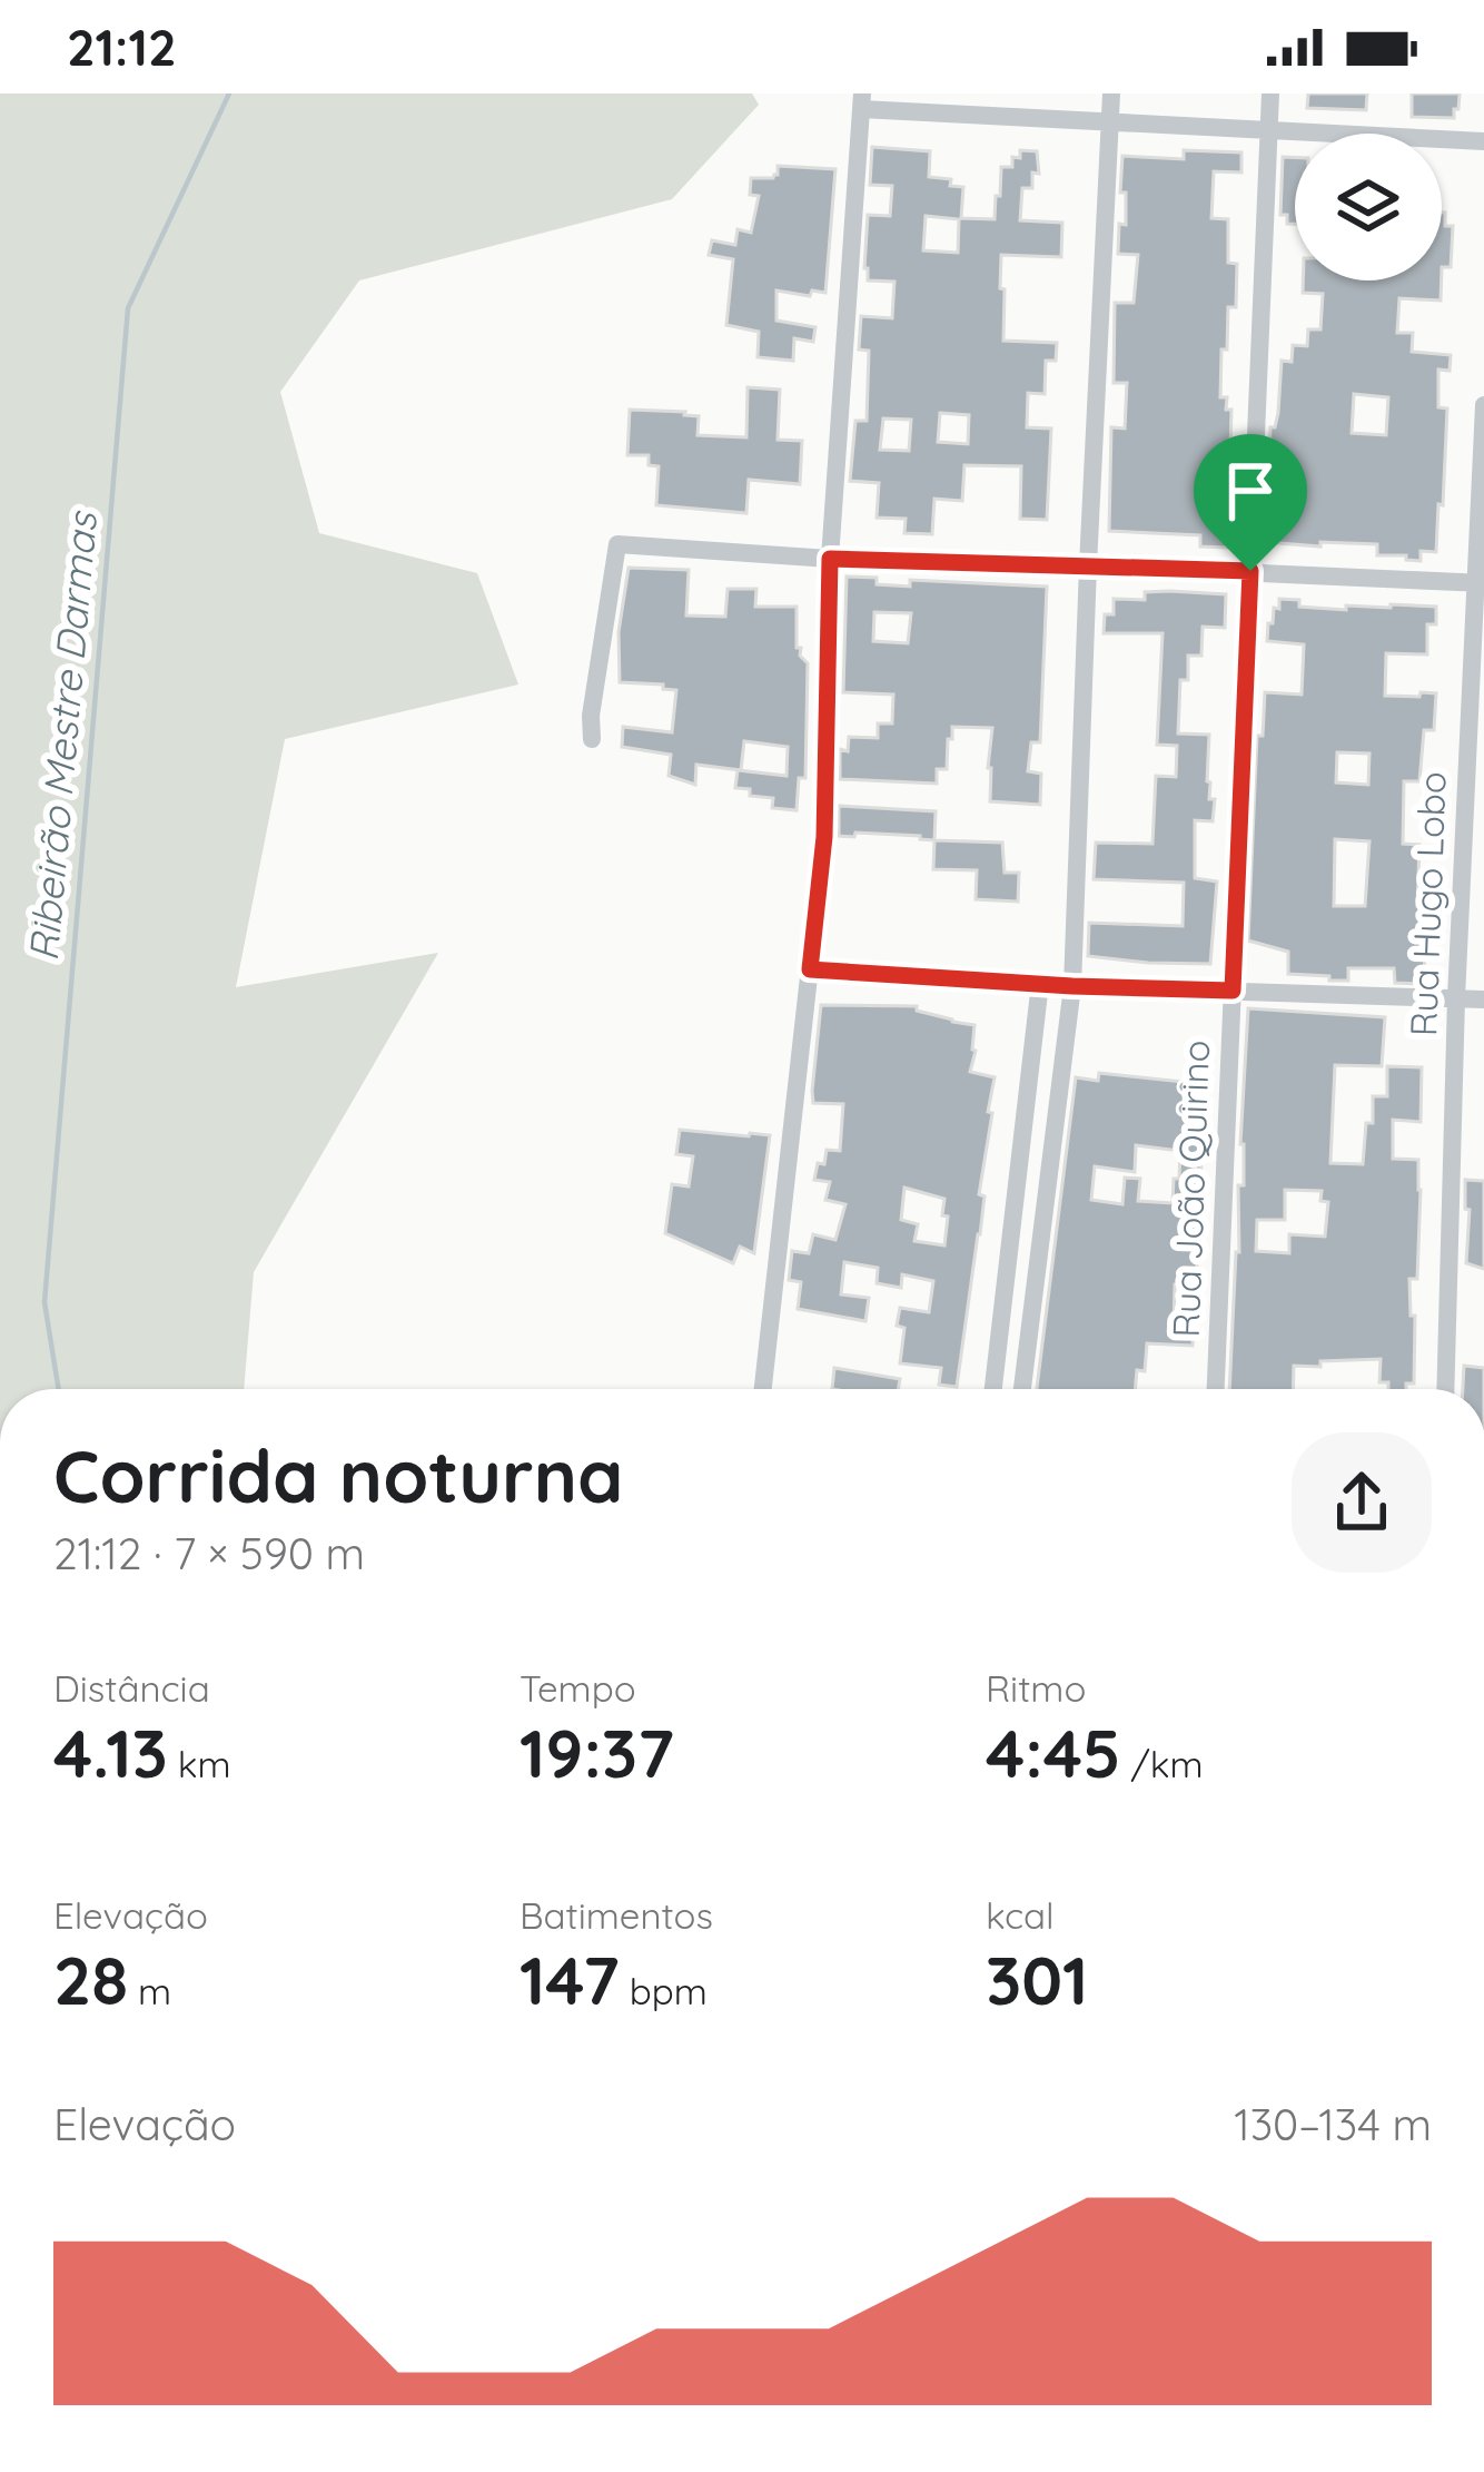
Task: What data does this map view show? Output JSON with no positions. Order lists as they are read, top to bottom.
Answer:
{
  "streets": {
    "street": ["Rua Hugo Lobo", "Rua João Quirino"]
  },
  "water": ["Ribeirão Mestre Darmas"],
  "page": {
    "status": "21:12",
    "heading": ["Corrida noturna", "21:12 · 7 × 590 m"],
    "stats": [
      ["Distância", "4.13 km"],
      ["Tempo", "19:37"],
      ["Ritmo", "4:45 /km"],
      ["Elevação", "28 m"],
      ["Batimentos", "147 bpm"],
      ["kcal", "301"]
    ],
    "chart": ["Elevação", "130–134 m"]
  }
}
